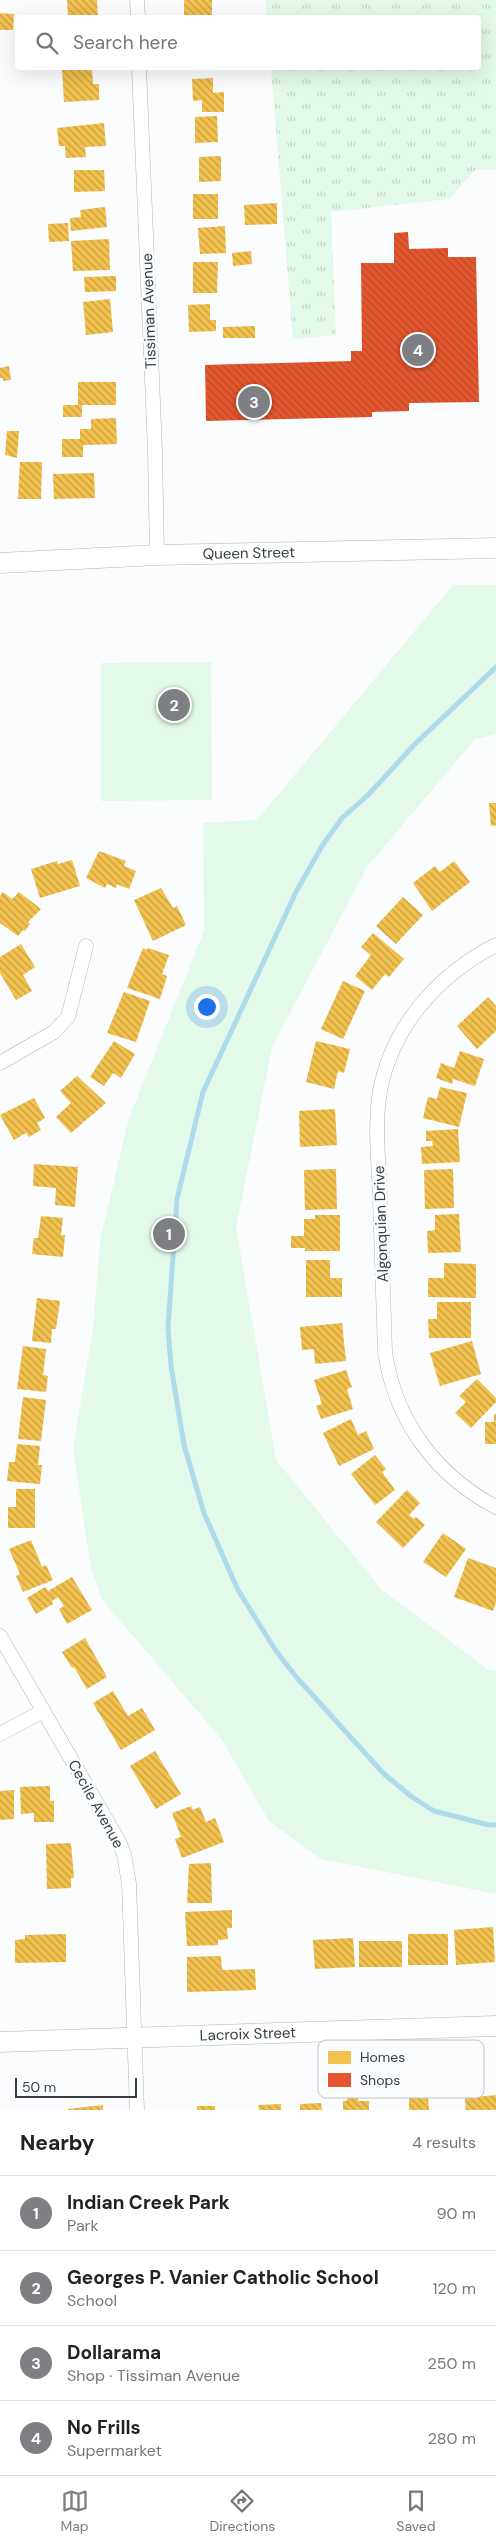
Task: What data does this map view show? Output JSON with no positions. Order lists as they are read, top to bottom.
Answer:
{
  "streets": {
    "street": [
      "Tissiman Avenue",
      "Queen Street",
      "Algonquian Drive",
      "Cecile Avenue",
      "Lacroix Street"
    ]
  },
  "crossings": [
    ["Tissiman Avenue", "Queen Street"],
    ["Cecile Avenue", "Lacroix Street"]
  ],
  "legend": ["Homes", "Shops"],
  "scale_bar": "50 m",
  "page": {
    "search": "Search here",
    "pins": [
      "4",
      "3",
      "2",
      "1"
    ],
    "scale": "50 m",
    "heading": ["Nearby", "4 results"],
    "list": [
      {
        "mark": "1",
        "name": "Indian Creek Park",
        "note": "Park",
        "value": "90 m"
      },
      {
        "mark": "2",
        "name": "Georges P. Vanier Catholic School",
        "note": "School",
        "value": "120 m"
      },
      {
        "mark": "3",
        "name": "Dollarama",
        "note": "Shop · Tissiman Avenue",
        "value": "250 m"
      },
      {
        "mark": "4",
        "name": "No Frills",
        "note": "Supermarket",
        "value": "280 m"
      }
    ],
    "nav": ["Map", "Directions", "Saved"]
  }
}
